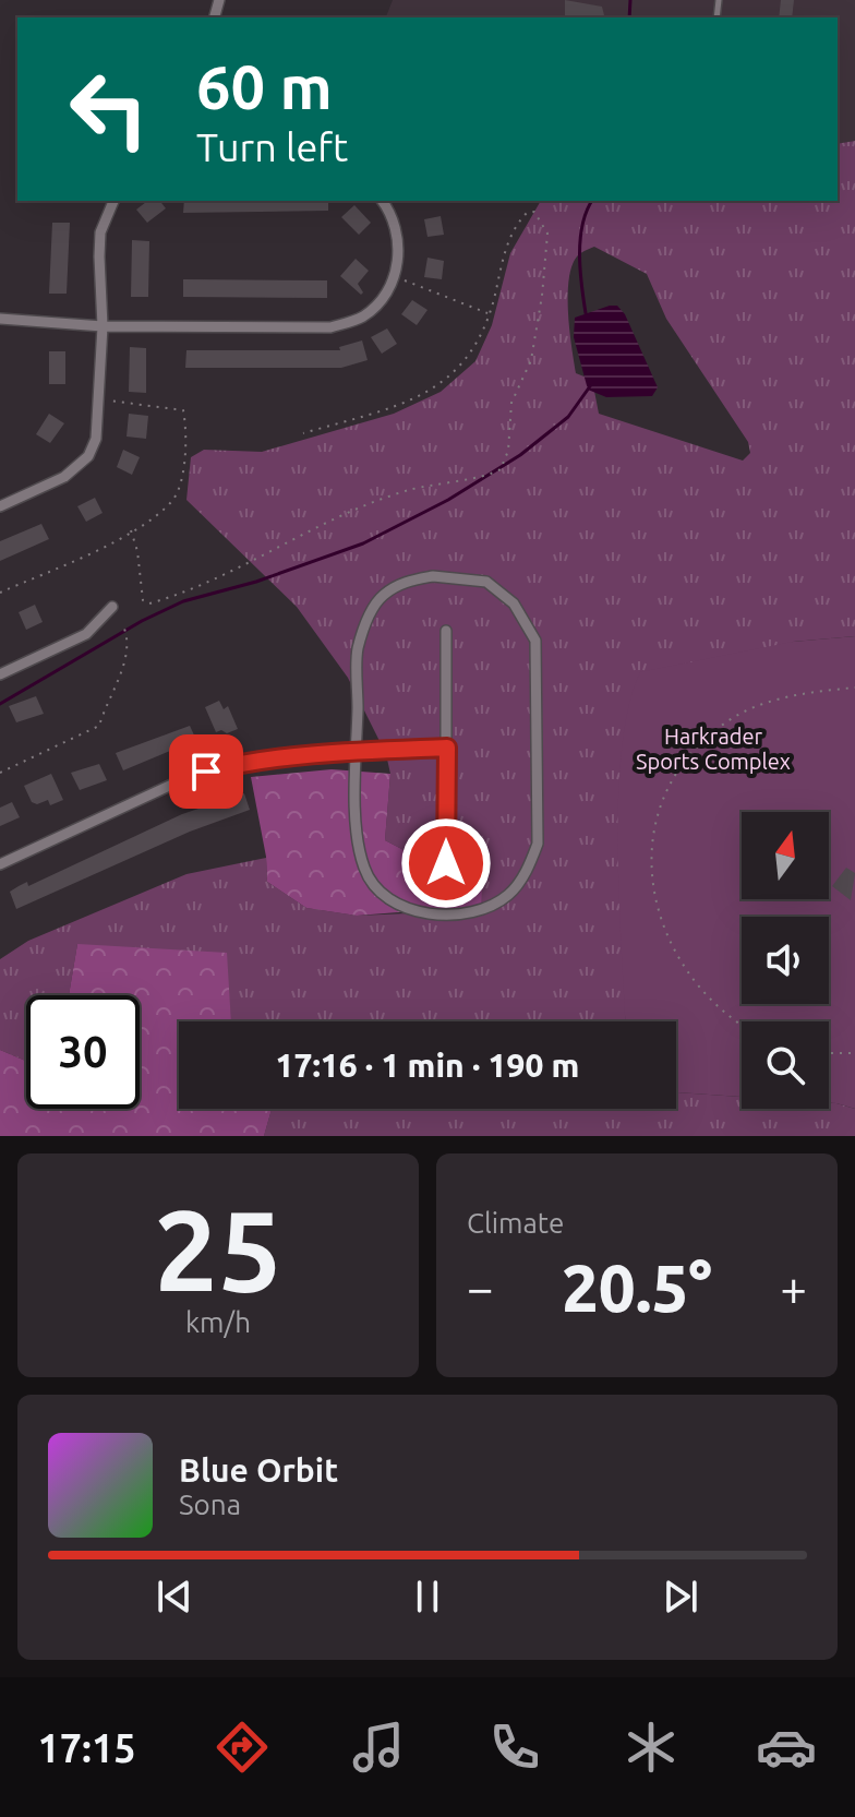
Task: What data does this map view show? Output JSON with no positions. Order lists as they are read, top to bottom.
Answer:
{
  "parks": ["Harkrader Sports Complex"],
  "north": "top",
  "page": {
    "turn": ["60 m", "Turn left"],
    "limit": "30",
    "trip": "17:16 · 1 min · 190 m",
    "tile": [
      ["25", "km/h"],
      "Climate"
    ],
    "heat": ["−", "20.5°", "+"],
    "song": ["Blue Orbit", "Sona"],
    "tabs": "17:15"
  }
}
